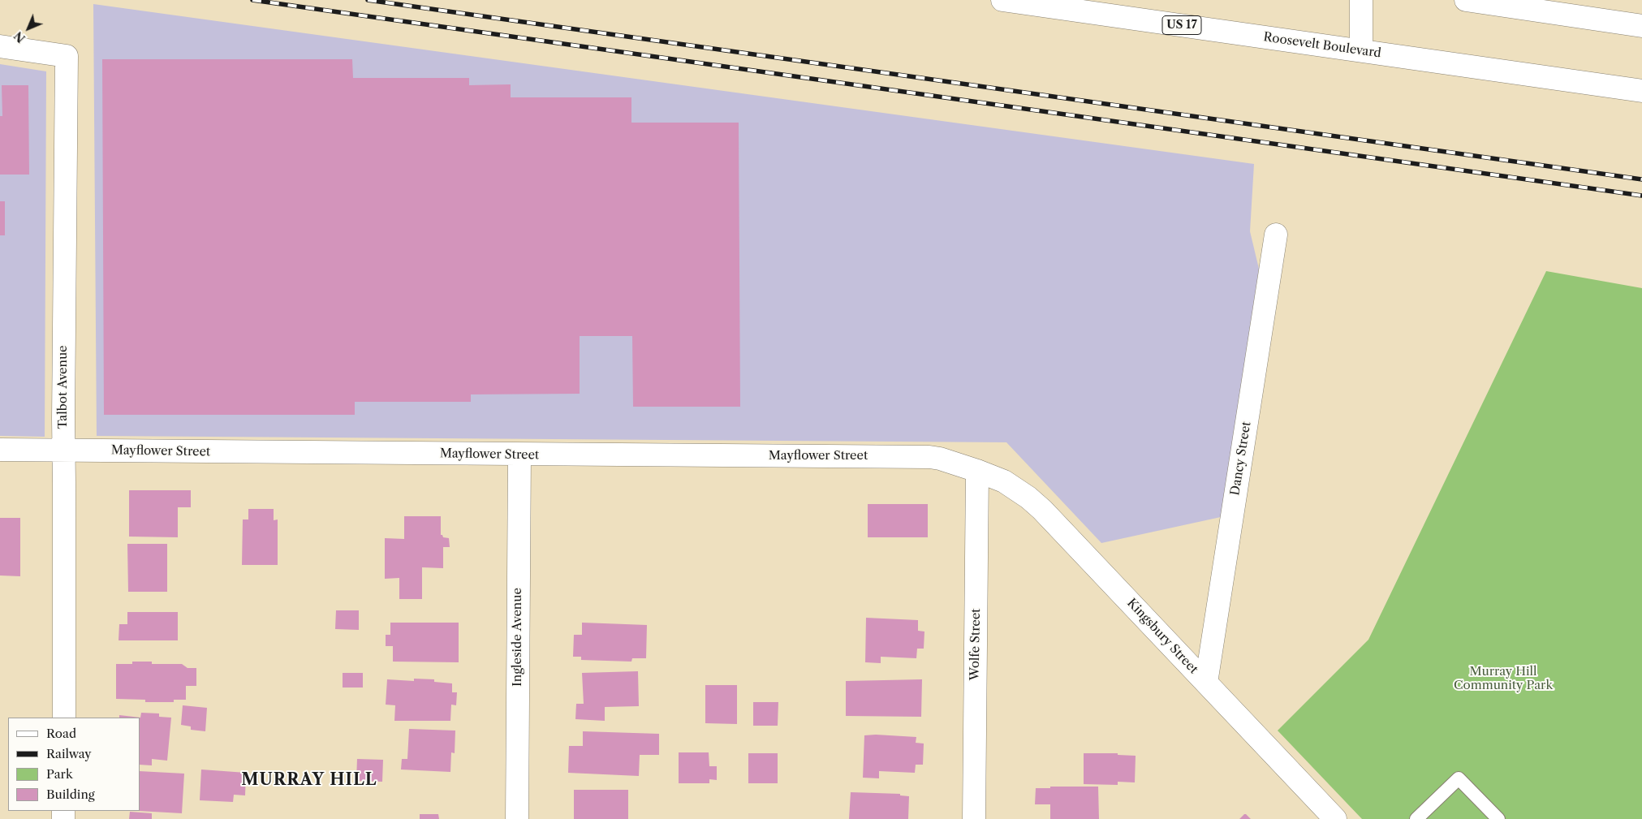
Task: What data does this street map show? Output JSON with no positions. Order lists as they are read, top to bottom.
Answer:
{
  "streets": {
    "main road": [
      "US 17",
      "Roosevelt Boulevard",
      "Talbot Avenue",
      "Mayflower Street",
      "Dancy Street",
      "Kingsbury Street",
      "Ingleside Avenue",
      "Wolfe Street"
    ]
  },
  "crossings": [
    ["Talbot Avenue", "Mayflower Street"],
    ["Mayflower Street", "Kingsbury Street"],
    ["Mayflower Street", "Ingleside Avenue"],
    ["Mayflower Street", "Wolfe Street"],
    ["Dancy Street", "Kingsbury Street"],
    ["Kingsbury Street", "Wolfe Street"]
  ],
  "districts": ["MURRAY HILL"],
  "parks": ["Murray Hill Community Park"],
  "legend": [
    "Road",
    "Railway",
    "Park",
    "Building"
  ],
  "north": "bottom left"
}
